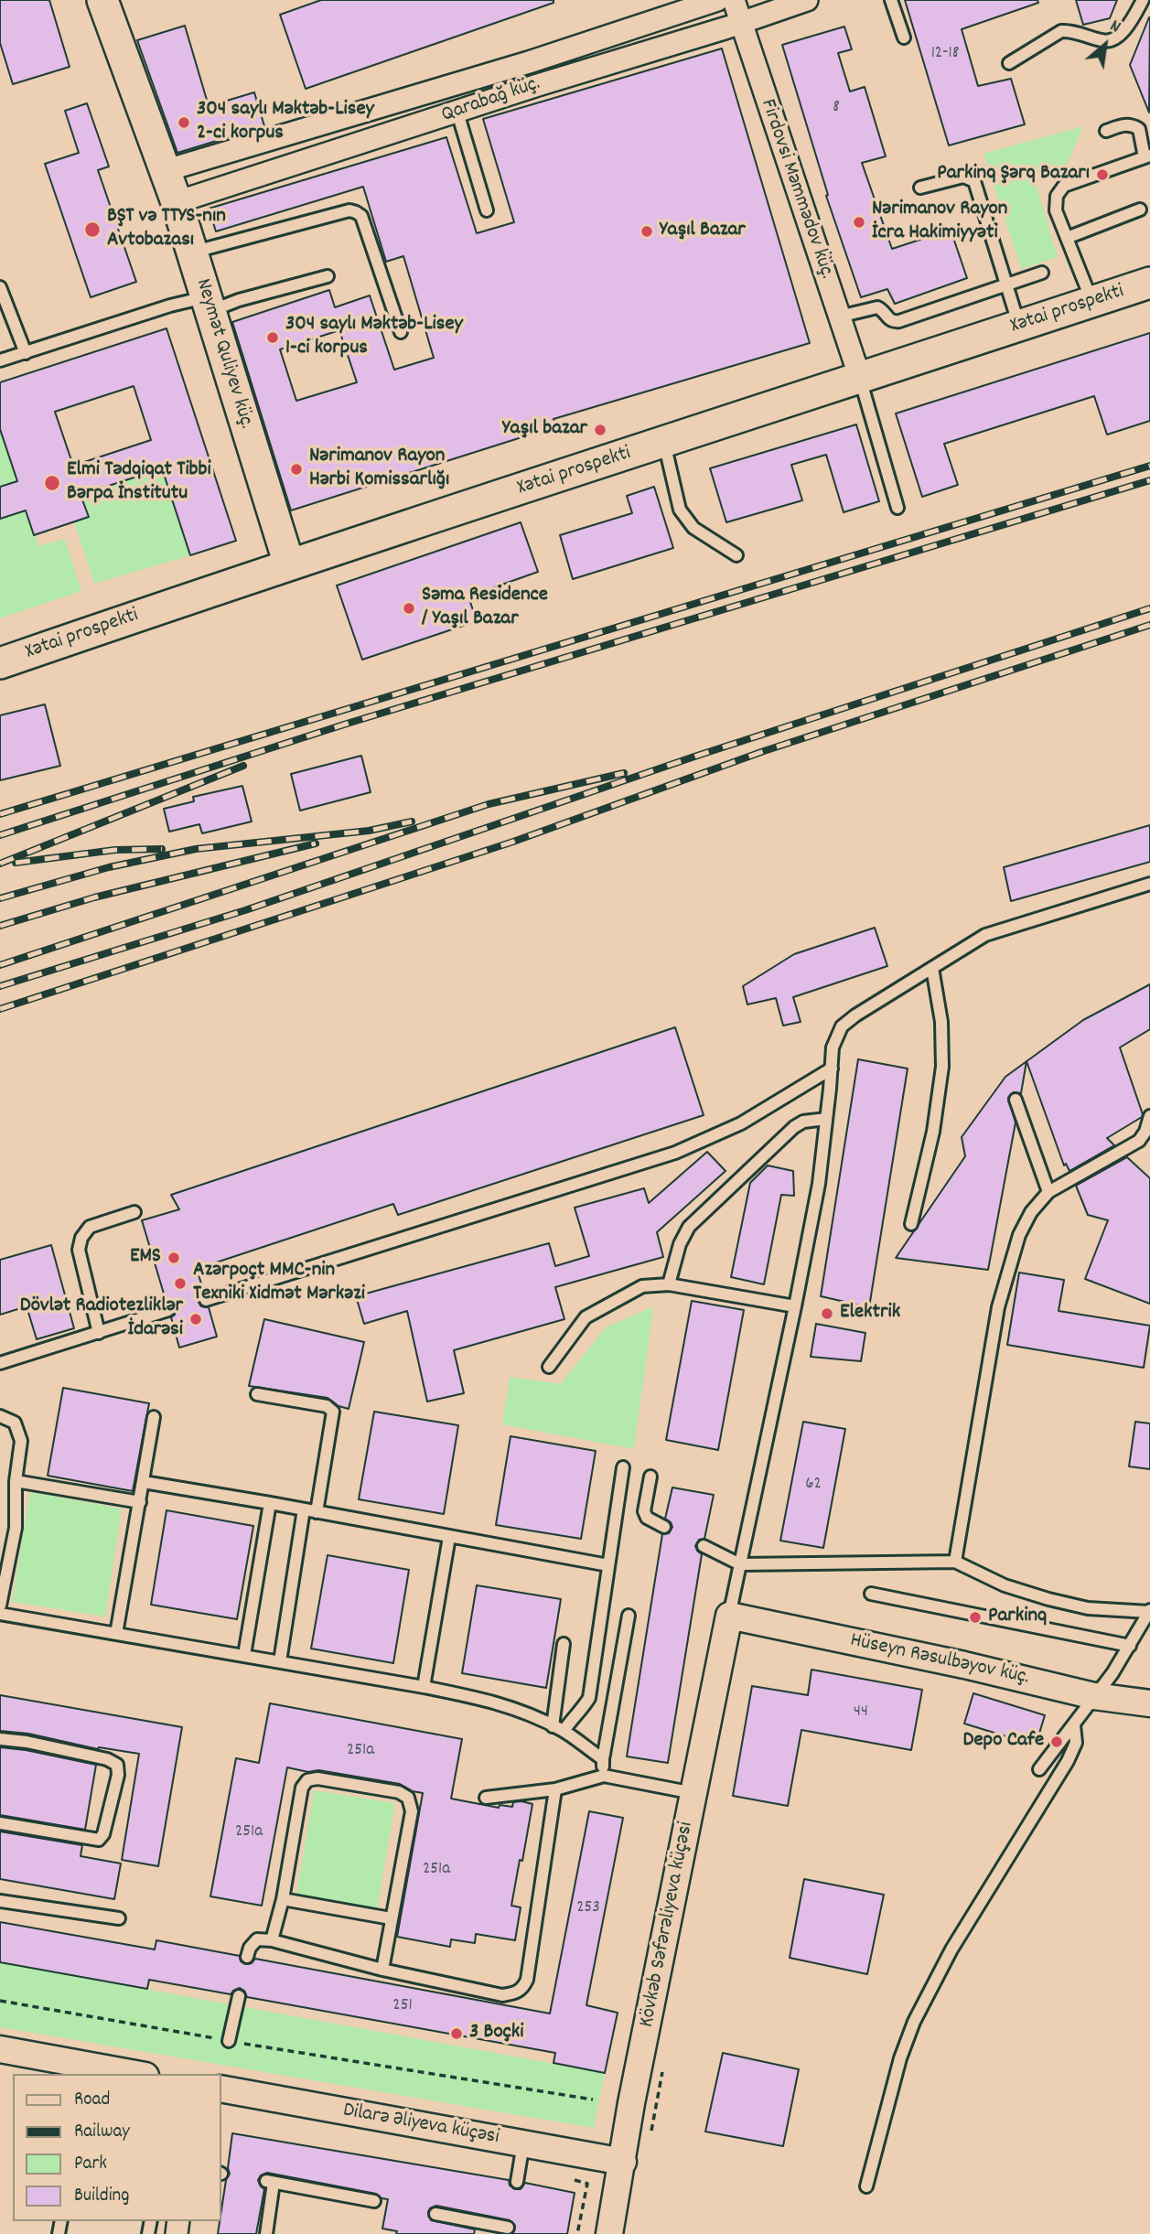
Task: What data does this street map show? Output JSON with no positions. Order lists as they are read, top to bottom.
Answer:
{
  "streets": {
    "main road": ["Xətai prospekti", "Neymət Quliyev küç."],
    "street": [
      "Qarabağ küç.",
      "Firdovsi Məmmədov küç.",
      "Hüseyn Rəsulbəyov küç.",
      "Kövkəb Səfərəliyeva küçəsi",
      "Dilarə Əliyeva küçəsi"
    ]
  },
  "crossings": [
    ["Qarabağ küç.", "Firdovsi Məmmədov küç."],
    ["Qarabağ küç.", "Neymət Quliyev küç."],
    ["Firdovsi Məmmədov küç.", "Xətai prospekti"],
    ["Xətai prospekti", "Neymət Quliyev küç."],
    ["Hüseyn Rəsulbəyov küç.", "Kövkəb Səfərəliyeva küçəsi"],
    ["Kövkəb Səfərəliyeva küçəsi", "Dilarə Əliyeva küçəsi"]
  ],
  "places": [
    "304 saylı Məktəb-Lisey 2-ci korpus",
    "Parkinq Şərq Bazarı",
    "Nərimanov Rayon İcra Hakimiyyəti",
    "BŞT və TTYS-nın Avtobazası",
    "Yaşıl Bazar",
    "304 saylı Məktəb-Lisey 1-ci korpus",
    "Yaşıl bazar",
    "Nərimanov Rayon Hərbi Komissarlığı",
    "Elmi Tədqiqat Tibbi Bərpa İnstitutu",
    "Səma Residence / Yaşıl Bazar",
    "EMS",
    "Azərpoçt MMC-nin Texniki Xidmət Mərkəzi",
    "Elektrik",
    "Dövlət Radiotezliklər İdarəsi",
    "Parkinq",
    "Depo Cafe",
    "3 Boçki"
  ],
  "house_numbers": [
    "12-18",
    "8",
    "62",
    "44",
    "251a",
    "251a",
    "251a",
    "253",
    "251"
  ],
  "legend": [
    "Road",
    "Railway",
    "Park",
    "Building"
  ],
  "north": "top right"
}
